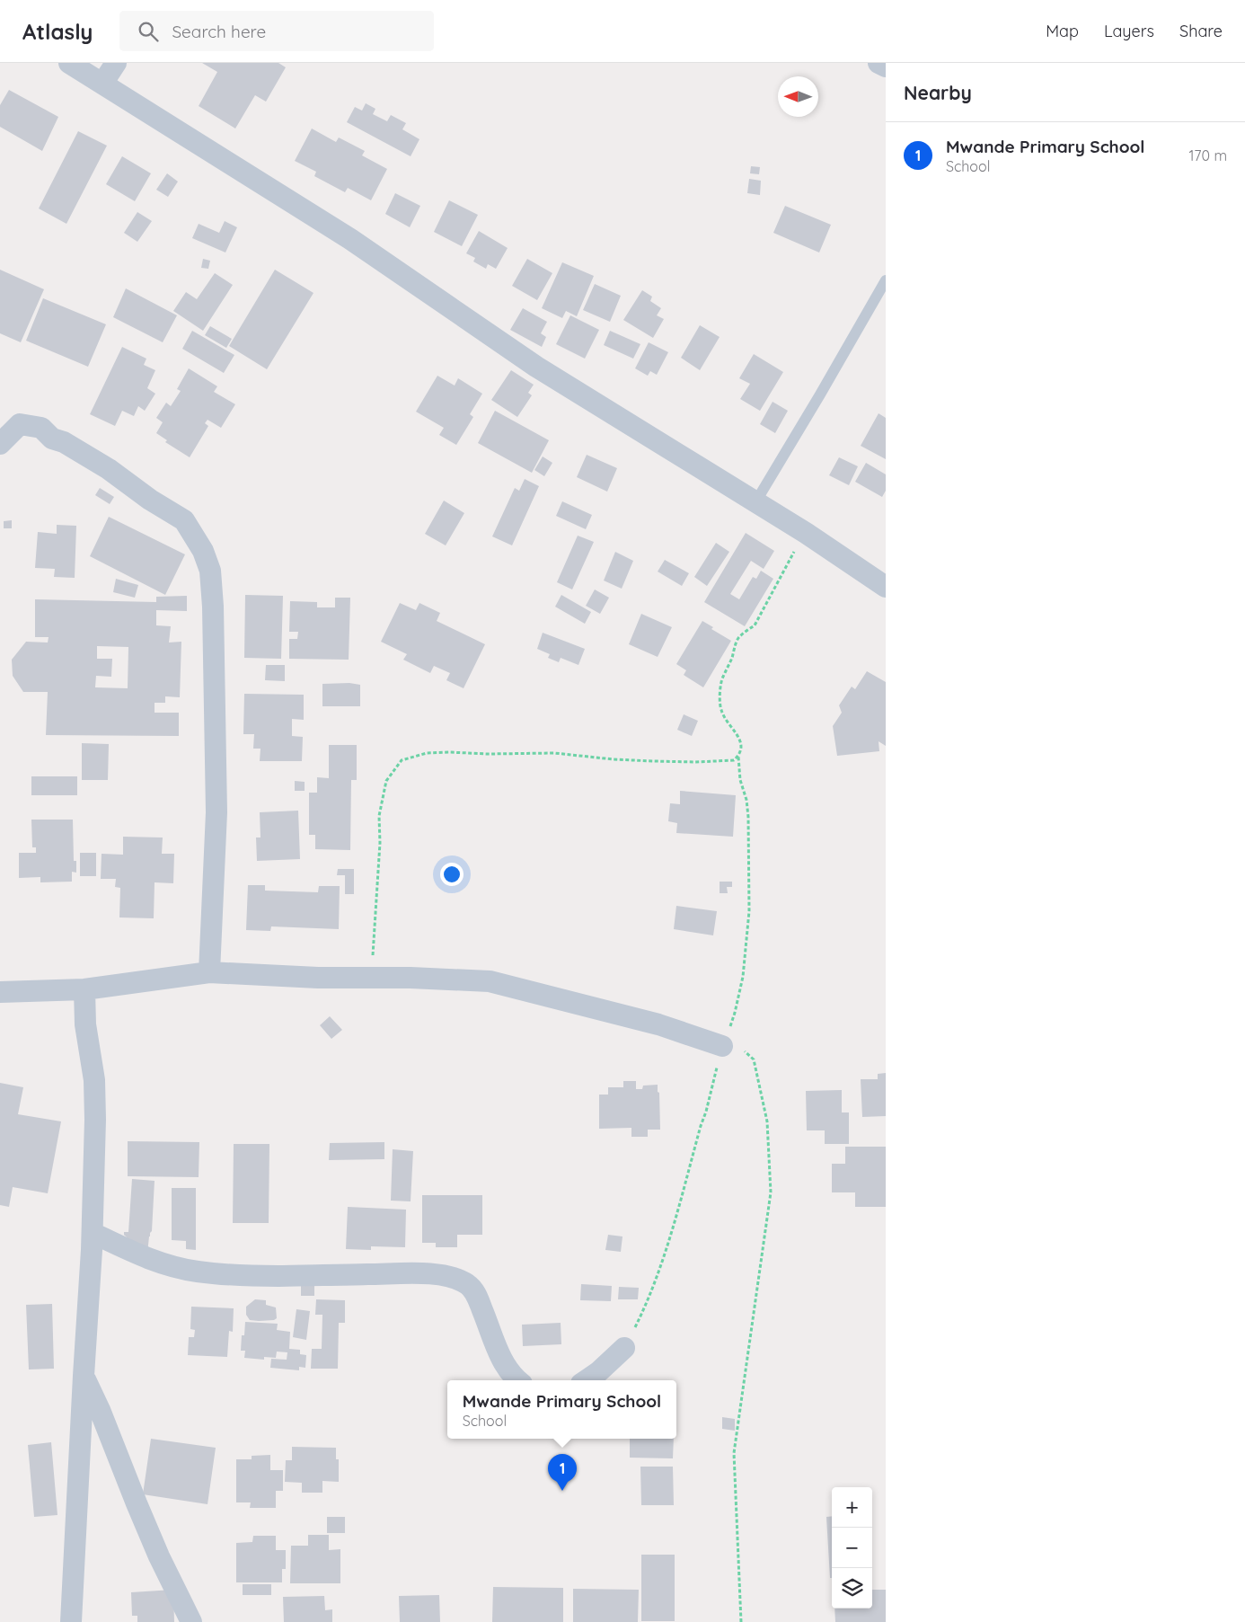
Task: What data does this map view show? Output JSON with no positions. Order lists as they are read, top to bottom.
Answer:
{
  "north": "left",
  "page": {
    "header": "Atlasly",
    "search": "Search here",
    "nav": ["Map", "Layers", "Share"],
    "heading": "Nearby",
    "list": [
      {
        "mark": "1",
        "name": "Mwande Primary School",
        "note": "School",
        "value": "170 m"
      }
    ],
    "popup": ["Mwande Primary School", "School"],
    "pins": "1",
    "map_buttons": ["+", "−"]
  }
}
